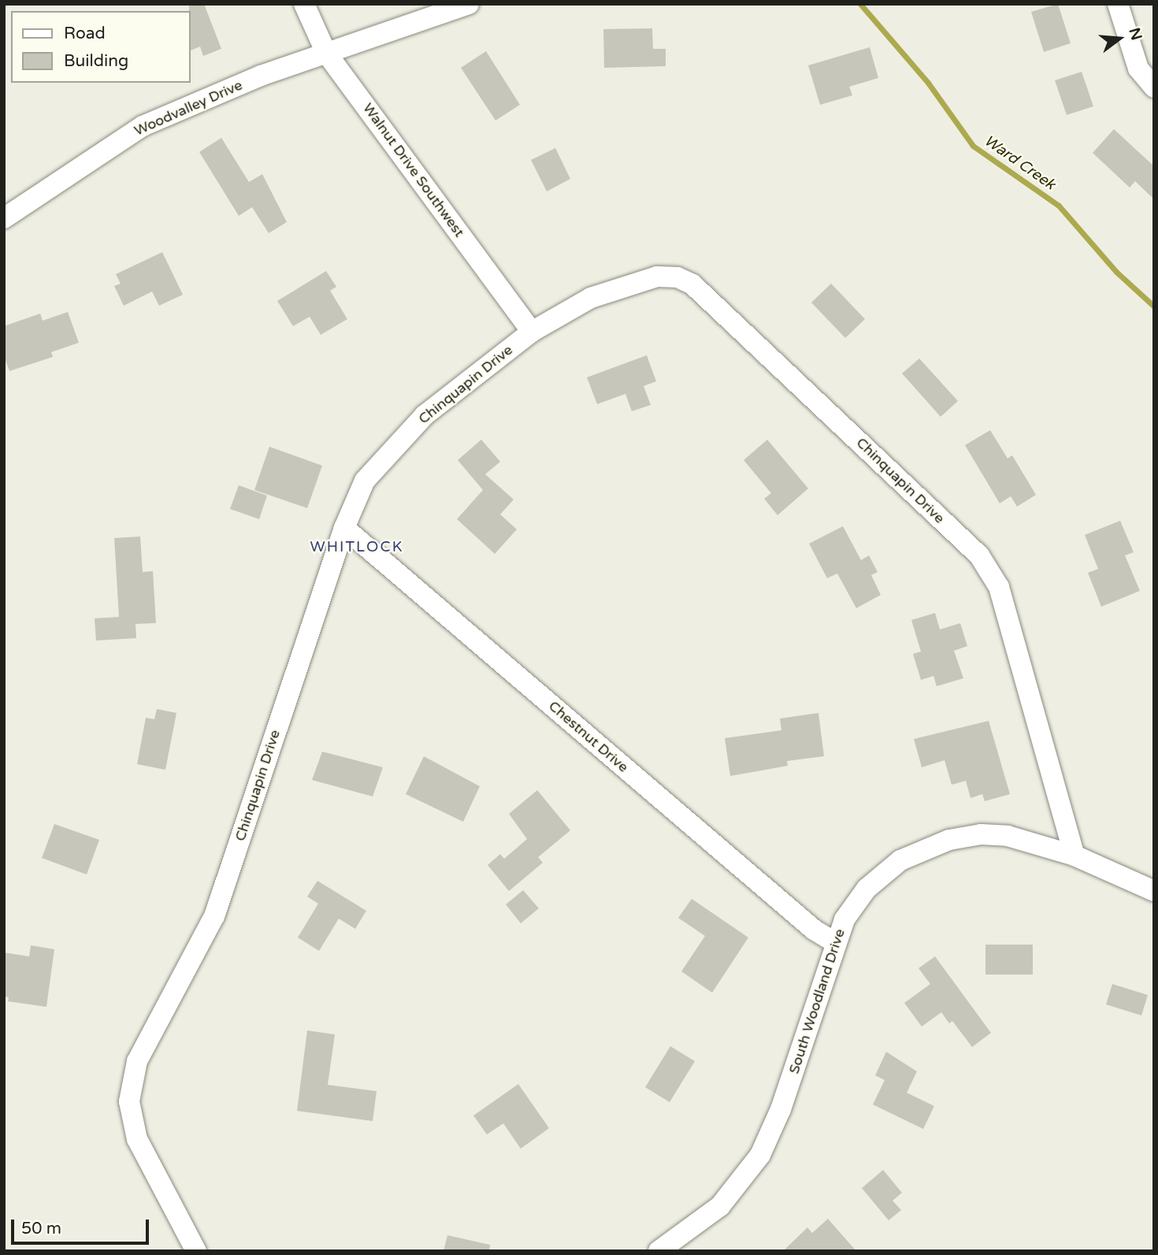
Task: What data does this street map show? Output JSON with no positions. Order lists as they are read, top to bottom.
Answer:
{
  "streets": {
    "street": [
      "Woodvalley Drive",
      "Walnut Drive Southwest",
      "Chinquapin Drive",
      "Chestnut Drive",
      "South Woodland Drive"
    ]
  },
  "crossings": [
    ["Woodvalley Drive", "Walnut Drive Southwest"],
    ["Walnut Drive Southwest", "Chinquapin Drive"],
    ["Chinquapin Drive", "Chestnut Drive"],
    ["Chinquapin Drive", "South Woodland Drive"],
    ["Chestnut Drive", "South Woodland Drive"]
  ],
  "districts": ["WHITLOCK"],
  "water": ["Ward Creek"],
  "legend": ["Road", "Building"],
  "scale_bar": "50 m",
  "north": "right"
}
